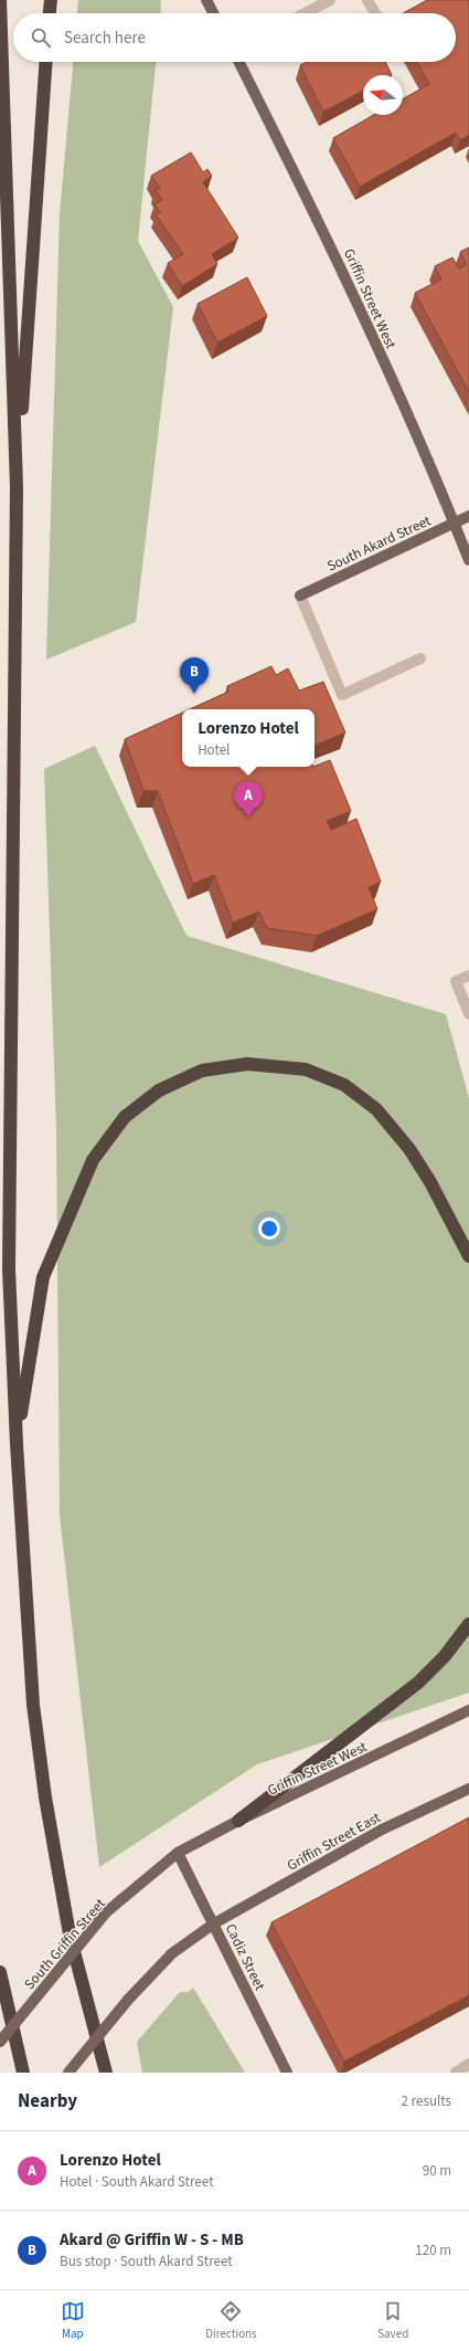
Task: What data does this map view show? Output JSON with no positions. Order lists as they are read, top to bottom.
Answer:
{
  "streets": {
    "main road": [
      "Griffin Street West",
      "South Akard Street",
      "Griffin Street East",
      "South Griffin Street",
      "Cadiz Street"
    ]
  },
  "crossings": [
    ["Griffin Street West", "South Akard Street"],
    ["Griffin Street West", "South Griffin Street"],
    ["Griffin Street West", "Cadiz Street"],
    ["Griffin Street East", "Cadiz Street"],
    ["South Griffin Street", "Cadiz Street"]
  ],
  "north": "left",
  "page": {
    "search": "Search here",
    "pins": ["B", "A"],
    "popup": ["Lorenzo Hotel", "Hotel"],
    "heading": ["Nearby", "2 results"],
    "list": [
      {
        "mark": "A",
        "name": "Lorenzo Hotel",
        "note": "Hotel · South Akard Street",
        "value": "90 m"
      },
      {
        "mark": "B",
        "name": "Akard @ Griffin W - S - MB",
        "note": "Bus stop · South Akard Street",
        "value": "120 m"
      }
    ],
    "nav": ["Map", "Directions", "Saved"]
  }
}
